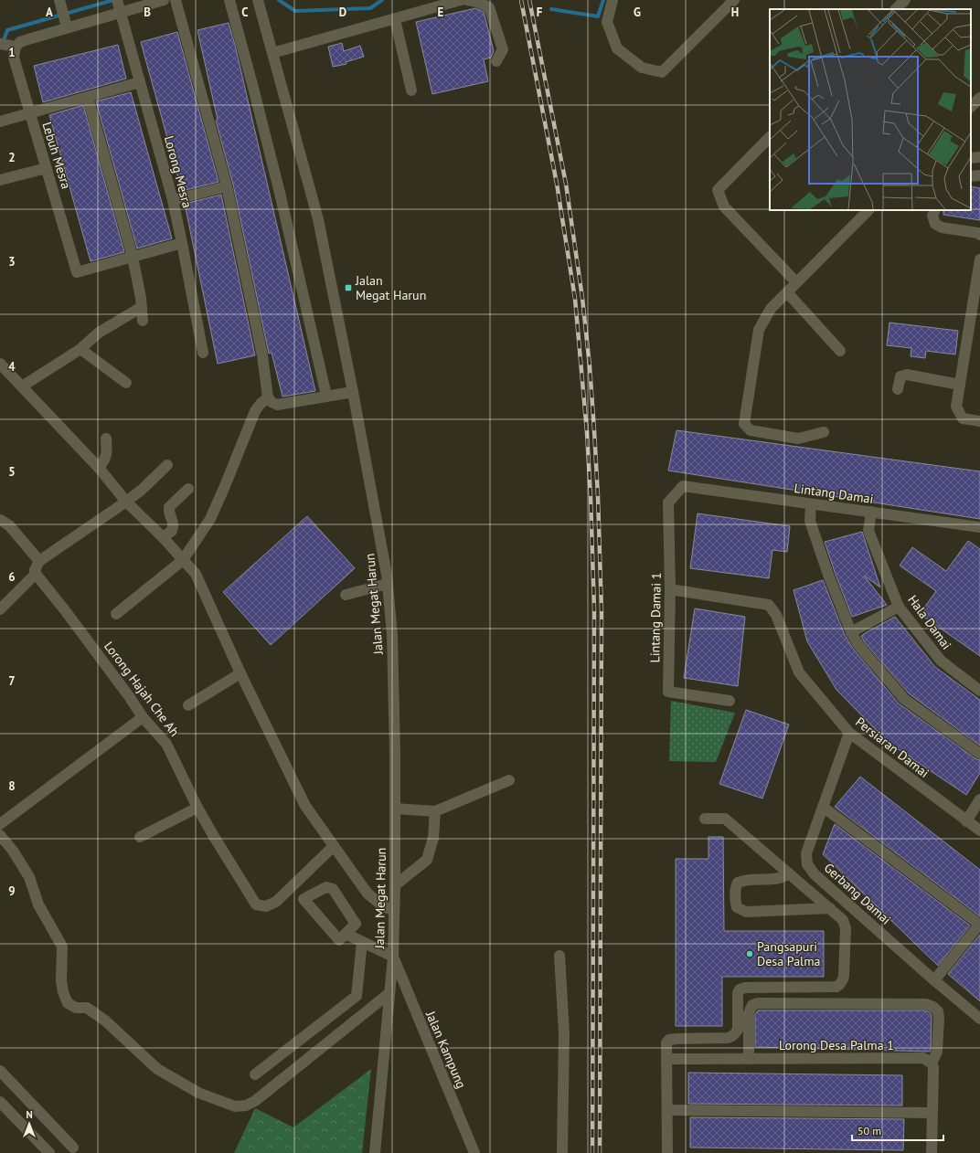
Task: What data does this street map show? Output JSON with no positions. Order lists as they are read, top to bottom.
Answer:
{
  "streets": {
    "street": [
      "Lebuh Mesra",
      "Lorong Mesra",
      "Lintang Damai",
      "Jalan Megat Harun",
      "Lintang Damai 1",
      "Hala Damai",
      "Lorong Hajah Che Ah",
      "Persiaran Damai",
      "Gerbang Damai",
      "Lorong Desa Palma 1",
      "Jalan Kampung"
    ]
  },
  "crossings": [
    ["Lintang Damai", "Lintang Damai 1"],
    ["Lintang Damai", "Hala Damai"],
    ["Jalan Megat Harun", "Jalan Kampung"],
    ["Lintang Damai 1", "Persiaran Damai"],
    ["Persiaran Damai", "Gerbang Damai"]
  ],
  "places": {
    "transit": ["Jalan Megat Harun"],
    "other": ["Pangsapuri Desa Palma"]
  },
  "scale_bar": "50 m",
  "north": "top",
  "grid": {
    "columns": [
      "A",
      "B",
      "C",
      "D",
      "E",
      "F",
      "G",
      "H"
    ],
    "rows": [
      "1",
      "2",
      "3",
      "4",
      "5",
      "6",
      "7",
      "8",
      "9"
    ]
  }
}
